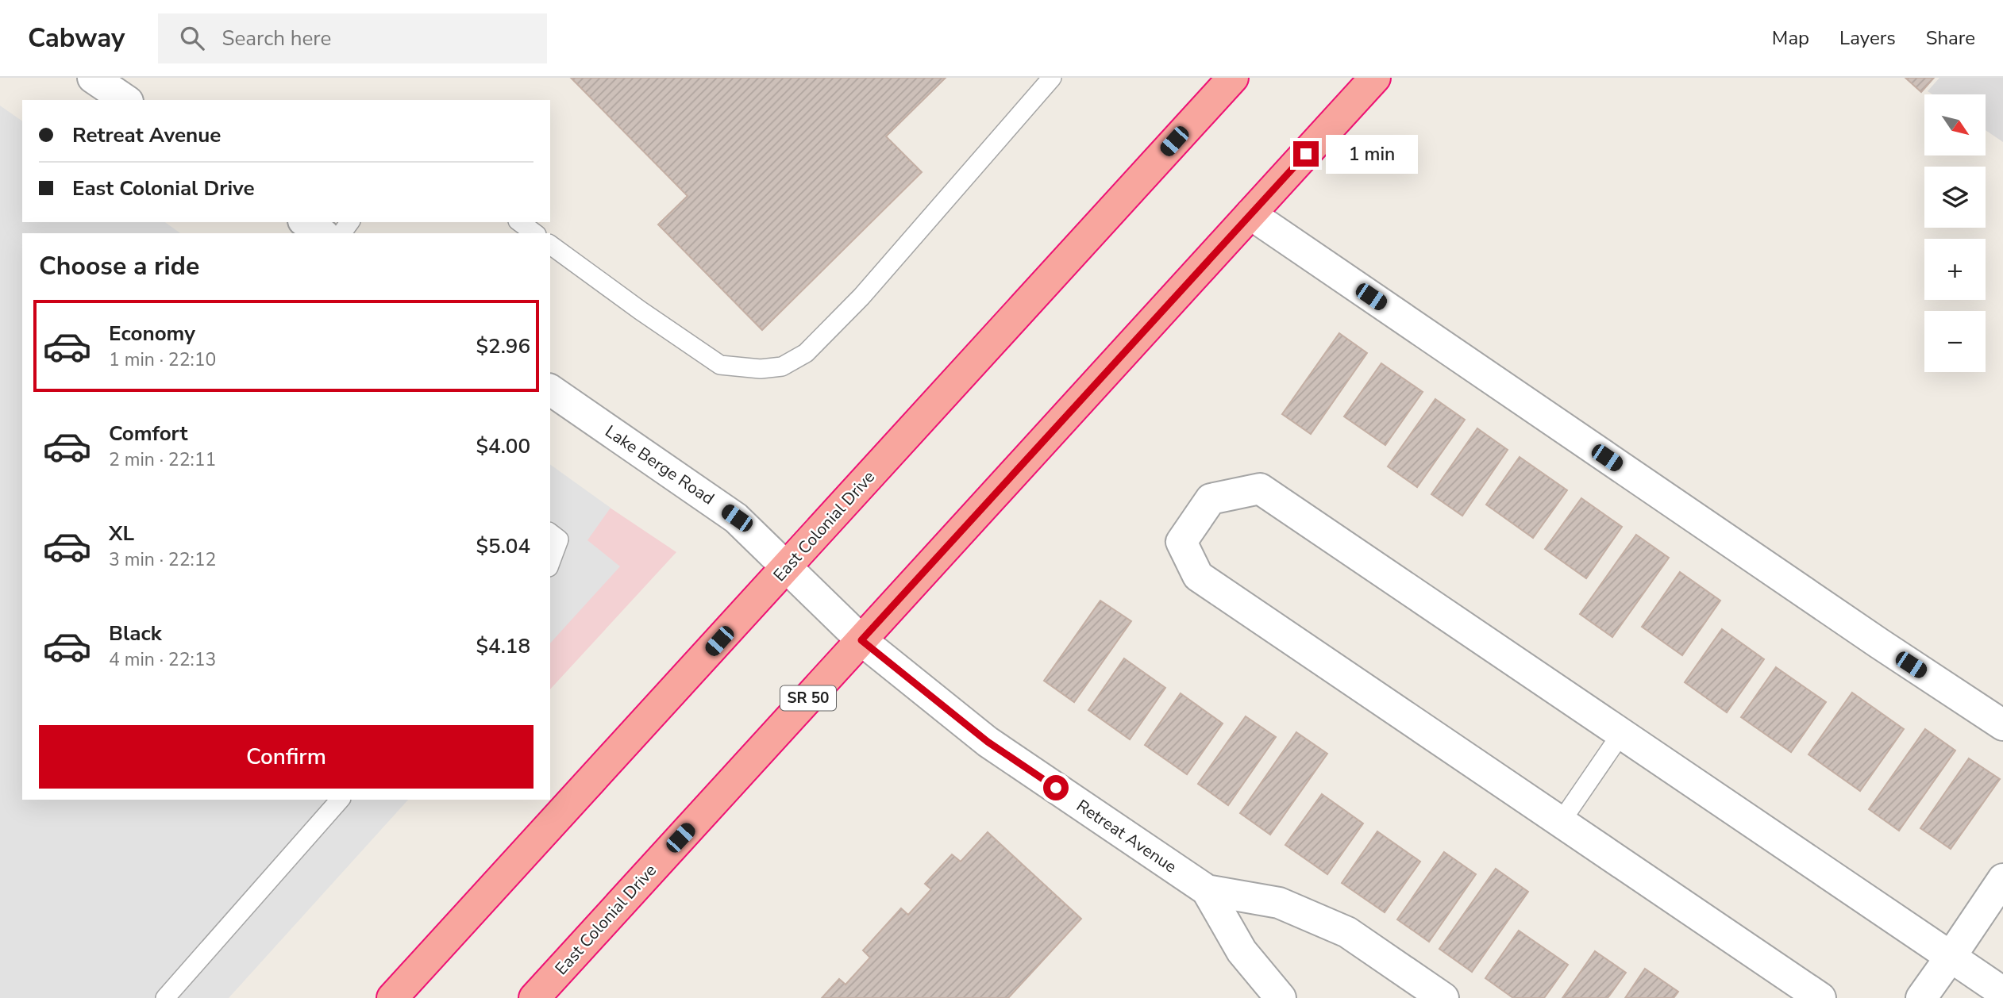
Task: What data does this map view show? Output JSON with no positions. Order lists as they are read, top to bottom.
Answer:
{
  "streets": {
    "highway": ["East Colonial Drive", "SR 50"],
    "street": ["Lake Berge Road", "Retreat Avenue"]
  },
  "crossings": [
    ["Lake Berge Road", "East Colonial Drive"],
    ["Lake Berge Road", "Retreat Avenue"],
    ["East Colonial Drive", "Retreat Avenue"]
  ],
  "north": "bottom right",
  "page": {
    "header": "Cabway",
    "search": "Search here",
    "nav": ["Map", "Layers", "Share"],
    "map_buttons": ["+", "−"],
    "banner": ["Retreat Avenue", "East Colonial Drive"],
    "bubble": "1 min",
    "heading": "Choose a ride",
    "list": [
      {
        "name": "Economy",
        "note": "1 min · 22:10",
        "value": "$2.96"
      },
      {
        "name": "Comfort",
        "note": "2 min · 22:11",
        "value": "$4.00"
      },
      {
        "name": "XL",
        "note": "3 min · 22:12",
        "value": "$5.04"
      },
      {
        "name": "Black",
        "note": "4 min · 22:13",
        "value": "$4.18"
      }
    ],
    "buttons": "Confirm"
  }
}
